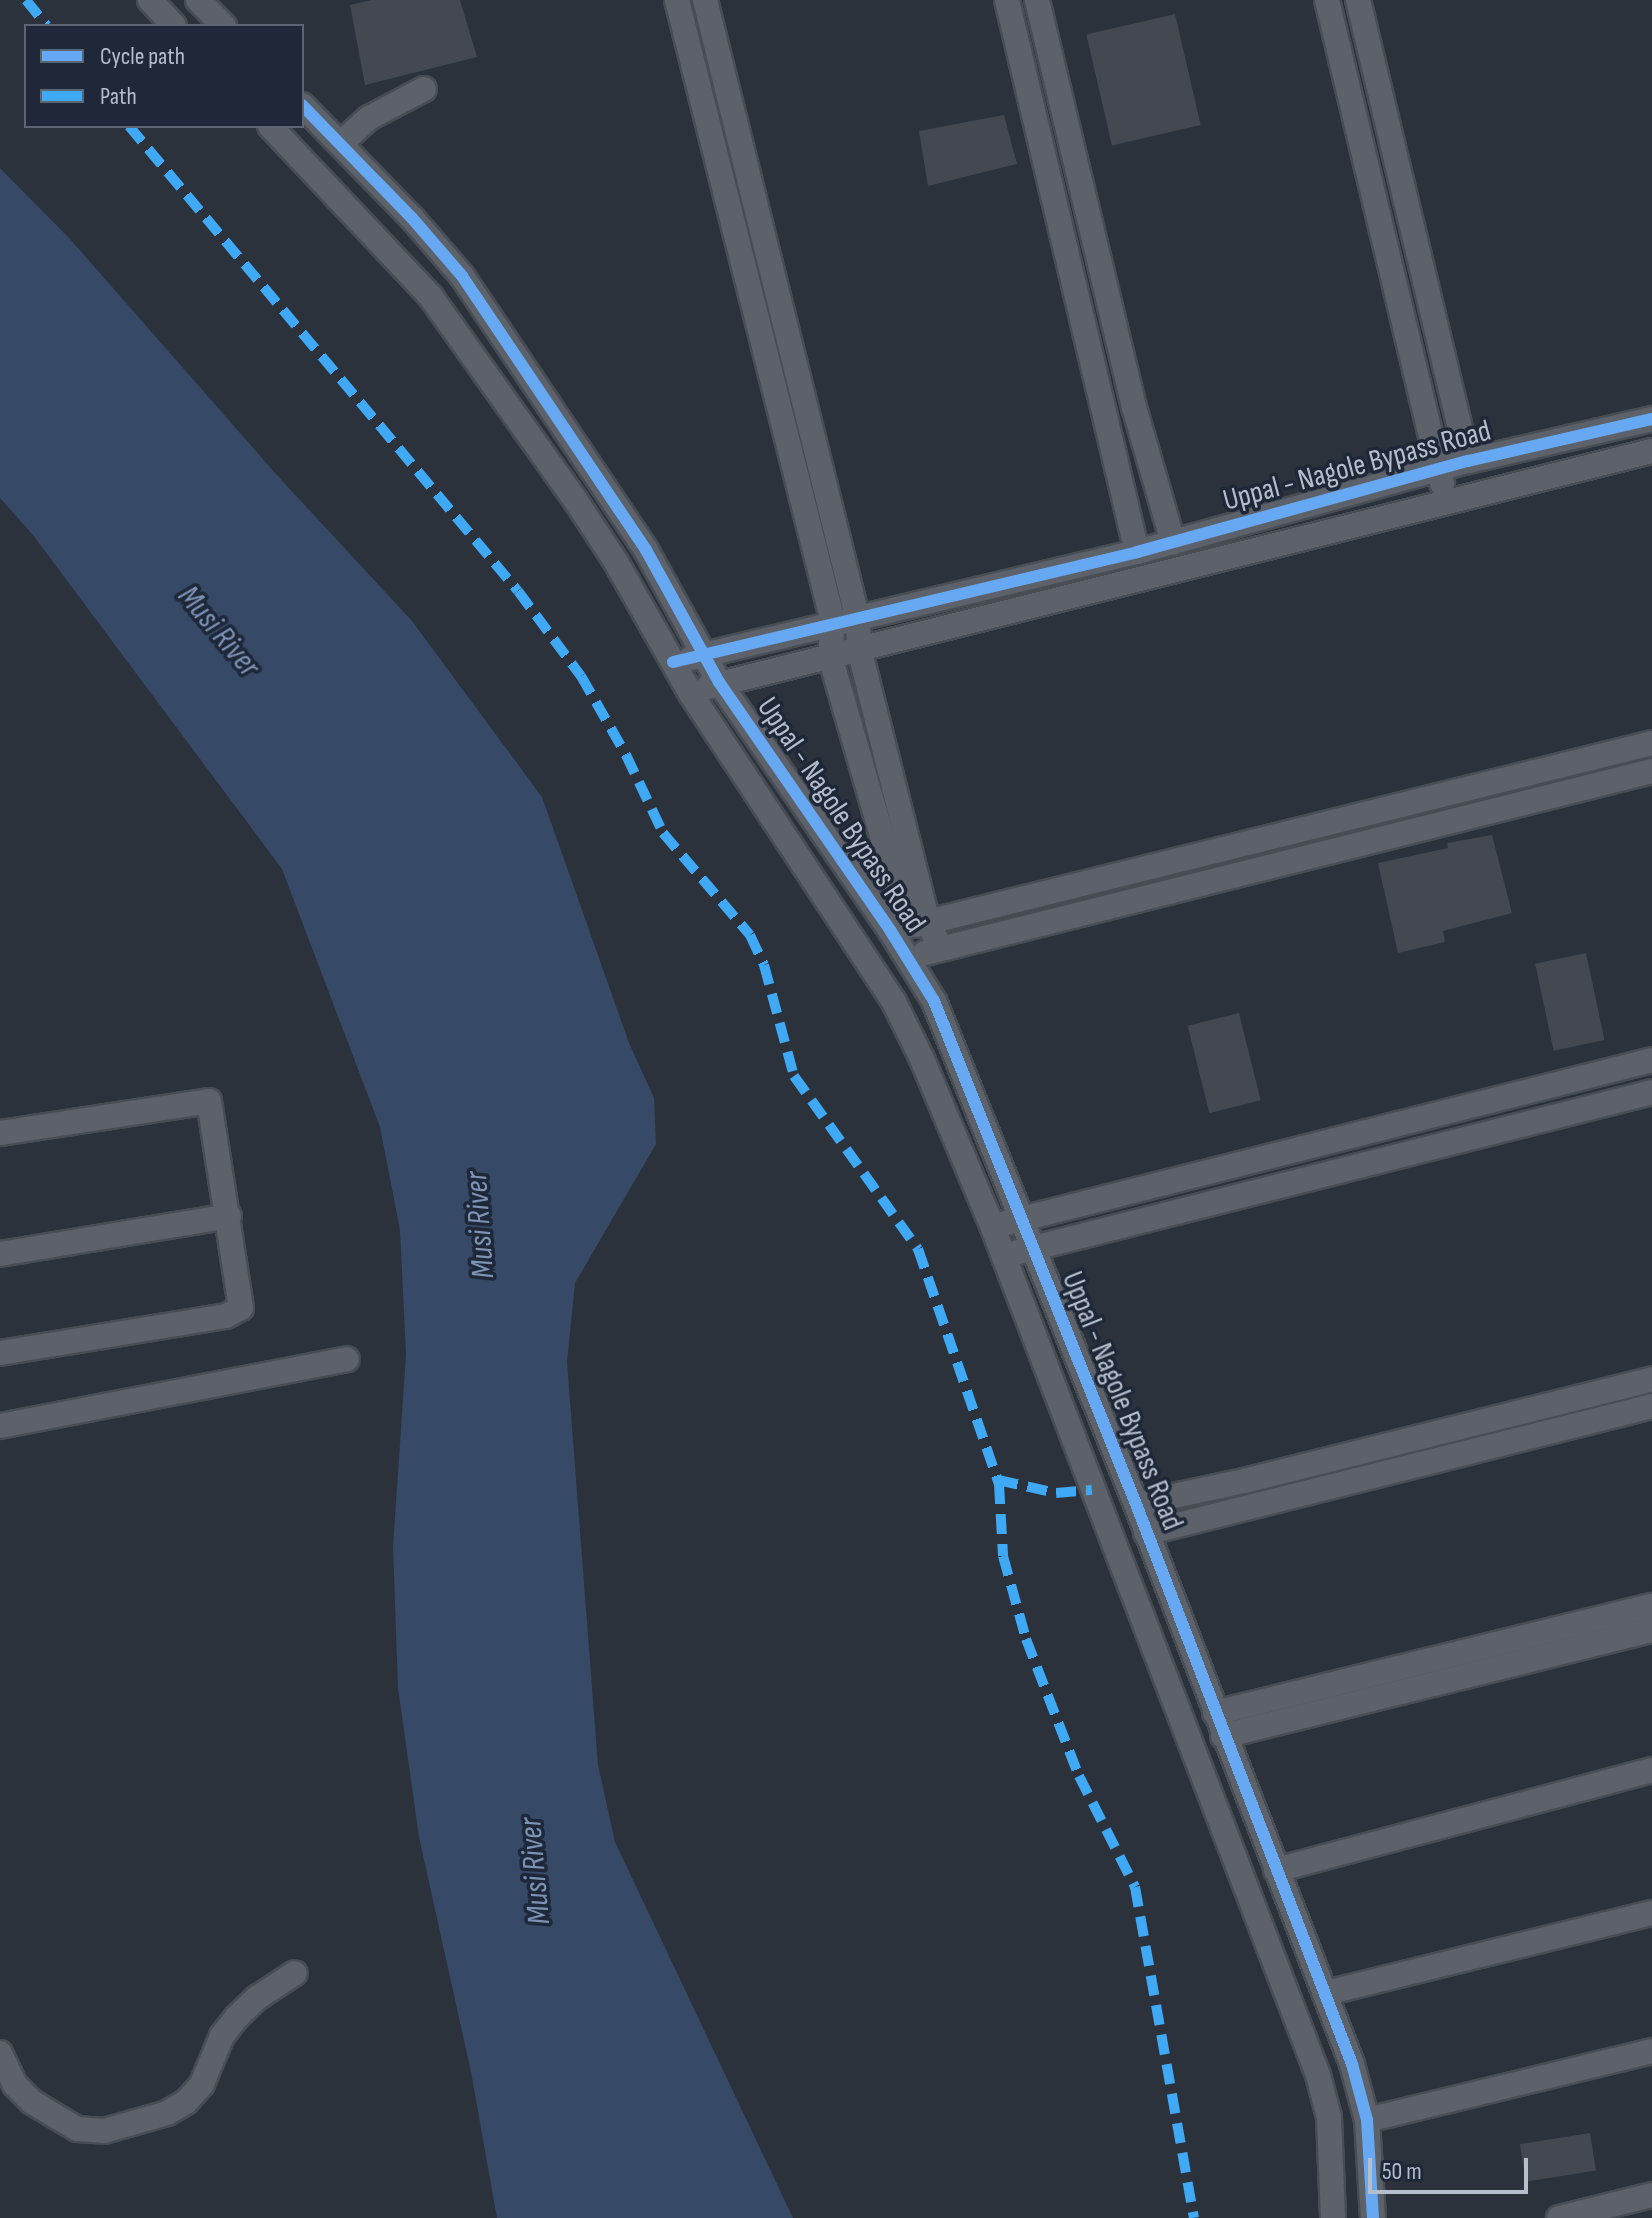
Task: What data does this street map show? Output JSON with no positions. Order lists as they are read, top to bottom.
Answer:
{
  "streets": {
    "street": ["Uppal - Nagole Bypass Road"]
  },
  "water": ["Musi River"],
  "legend": ["Cycle path", "Path"],
  "scale_bar": "50 m"
}
